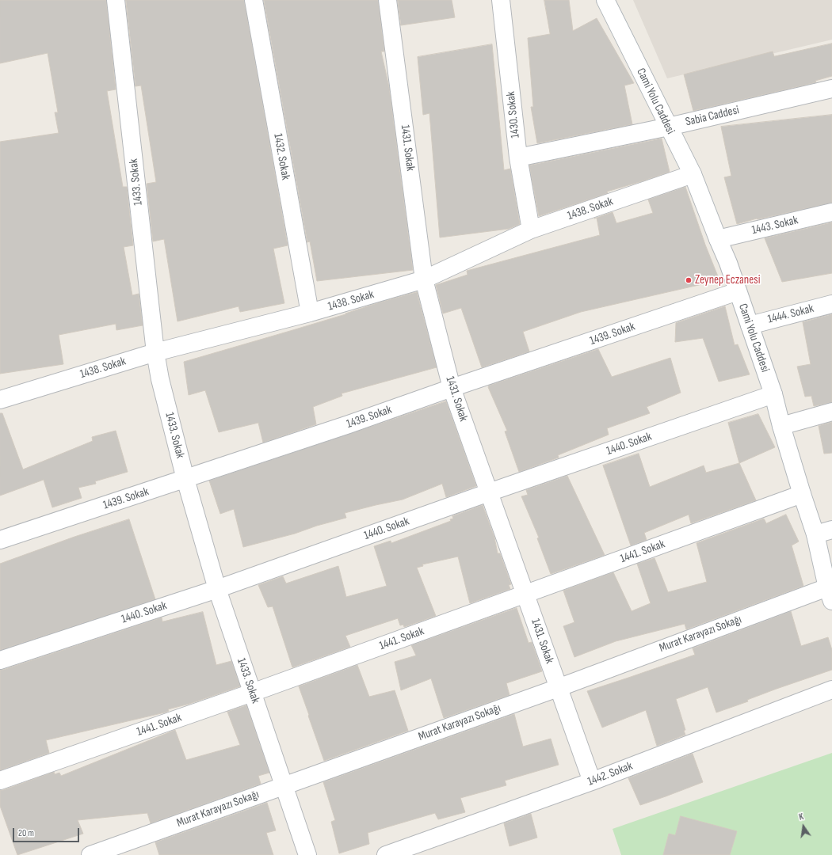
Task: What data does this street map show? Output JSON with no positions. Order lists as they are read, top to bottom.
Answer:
{
  "streets": {
    "street": [
      "Cami Yolu Caddesi",
      "1430. Sokak",
      "Sabia Caddesi",
      "1431. Sokak",
      "1432. Sokak",
      "1433. Sokak",
      "1438. Sokak",
      "1443. Sokak",
      "1444. Sokak",
      "1439. Sokak",
      "1440. Sokak",
      "1441. Sokak",
      "Murat Karayazı Sokağı",
      "1442. Sokak"
    ]
  },
  "crossings": [
    ["Cami Yolu Caddesi", "Sabia Caddesi"],
    ["Cami Yolu Caddesi", "1438. Sokak"],
    ["Cami Yolu Caddesi", "1443. Sokak"],
    ["Cami Yolu Caddesi", "1444. Sokak"],
    ["Cami Yolu Caddesi", "1439. Sokak"],
    ["Cami Yolu Caddesi", "1440. Sokak"],
    ["Cami Yolu Caddesi", "1441. Sokak"],
    ["Cami Yolu Caddesi", "Murat Karayazı Sokağı"],
    ["1430. Sokak", "Sabia Caddesi"],
    ["1430. Sokak", "1438. Sokak"],
    ["1431. Sokak", "1438. Sokak"],
    ["1431. Sokak", "1439. Sokak"],
    ["1431. Sokak", "1440. Sokak"],
    ["1431. Sokak", "1441. Sokak"],
    ["1431. Sokak", "Murat Karayazı Sokağı"],
    ["1431. Sokak", "1442. Sokak"],
    ["1432. Sokak", "1438. Sokak"],
    ["1433. Sokak", "1438. Sokak"],
    ["1433. Sokak", "1439. Sokak"],
    ["1433. Sokak", "1440. Sokak"],
    ["1433. Sokak", "1441. Sokak"],
    ["1433. Sokak", "Murat Karayazı Sokağı"]
  ],
  "places": ["Zeynep Eczanesi"],
  "scale_bar": "20 m",
  "north": "top"
}
